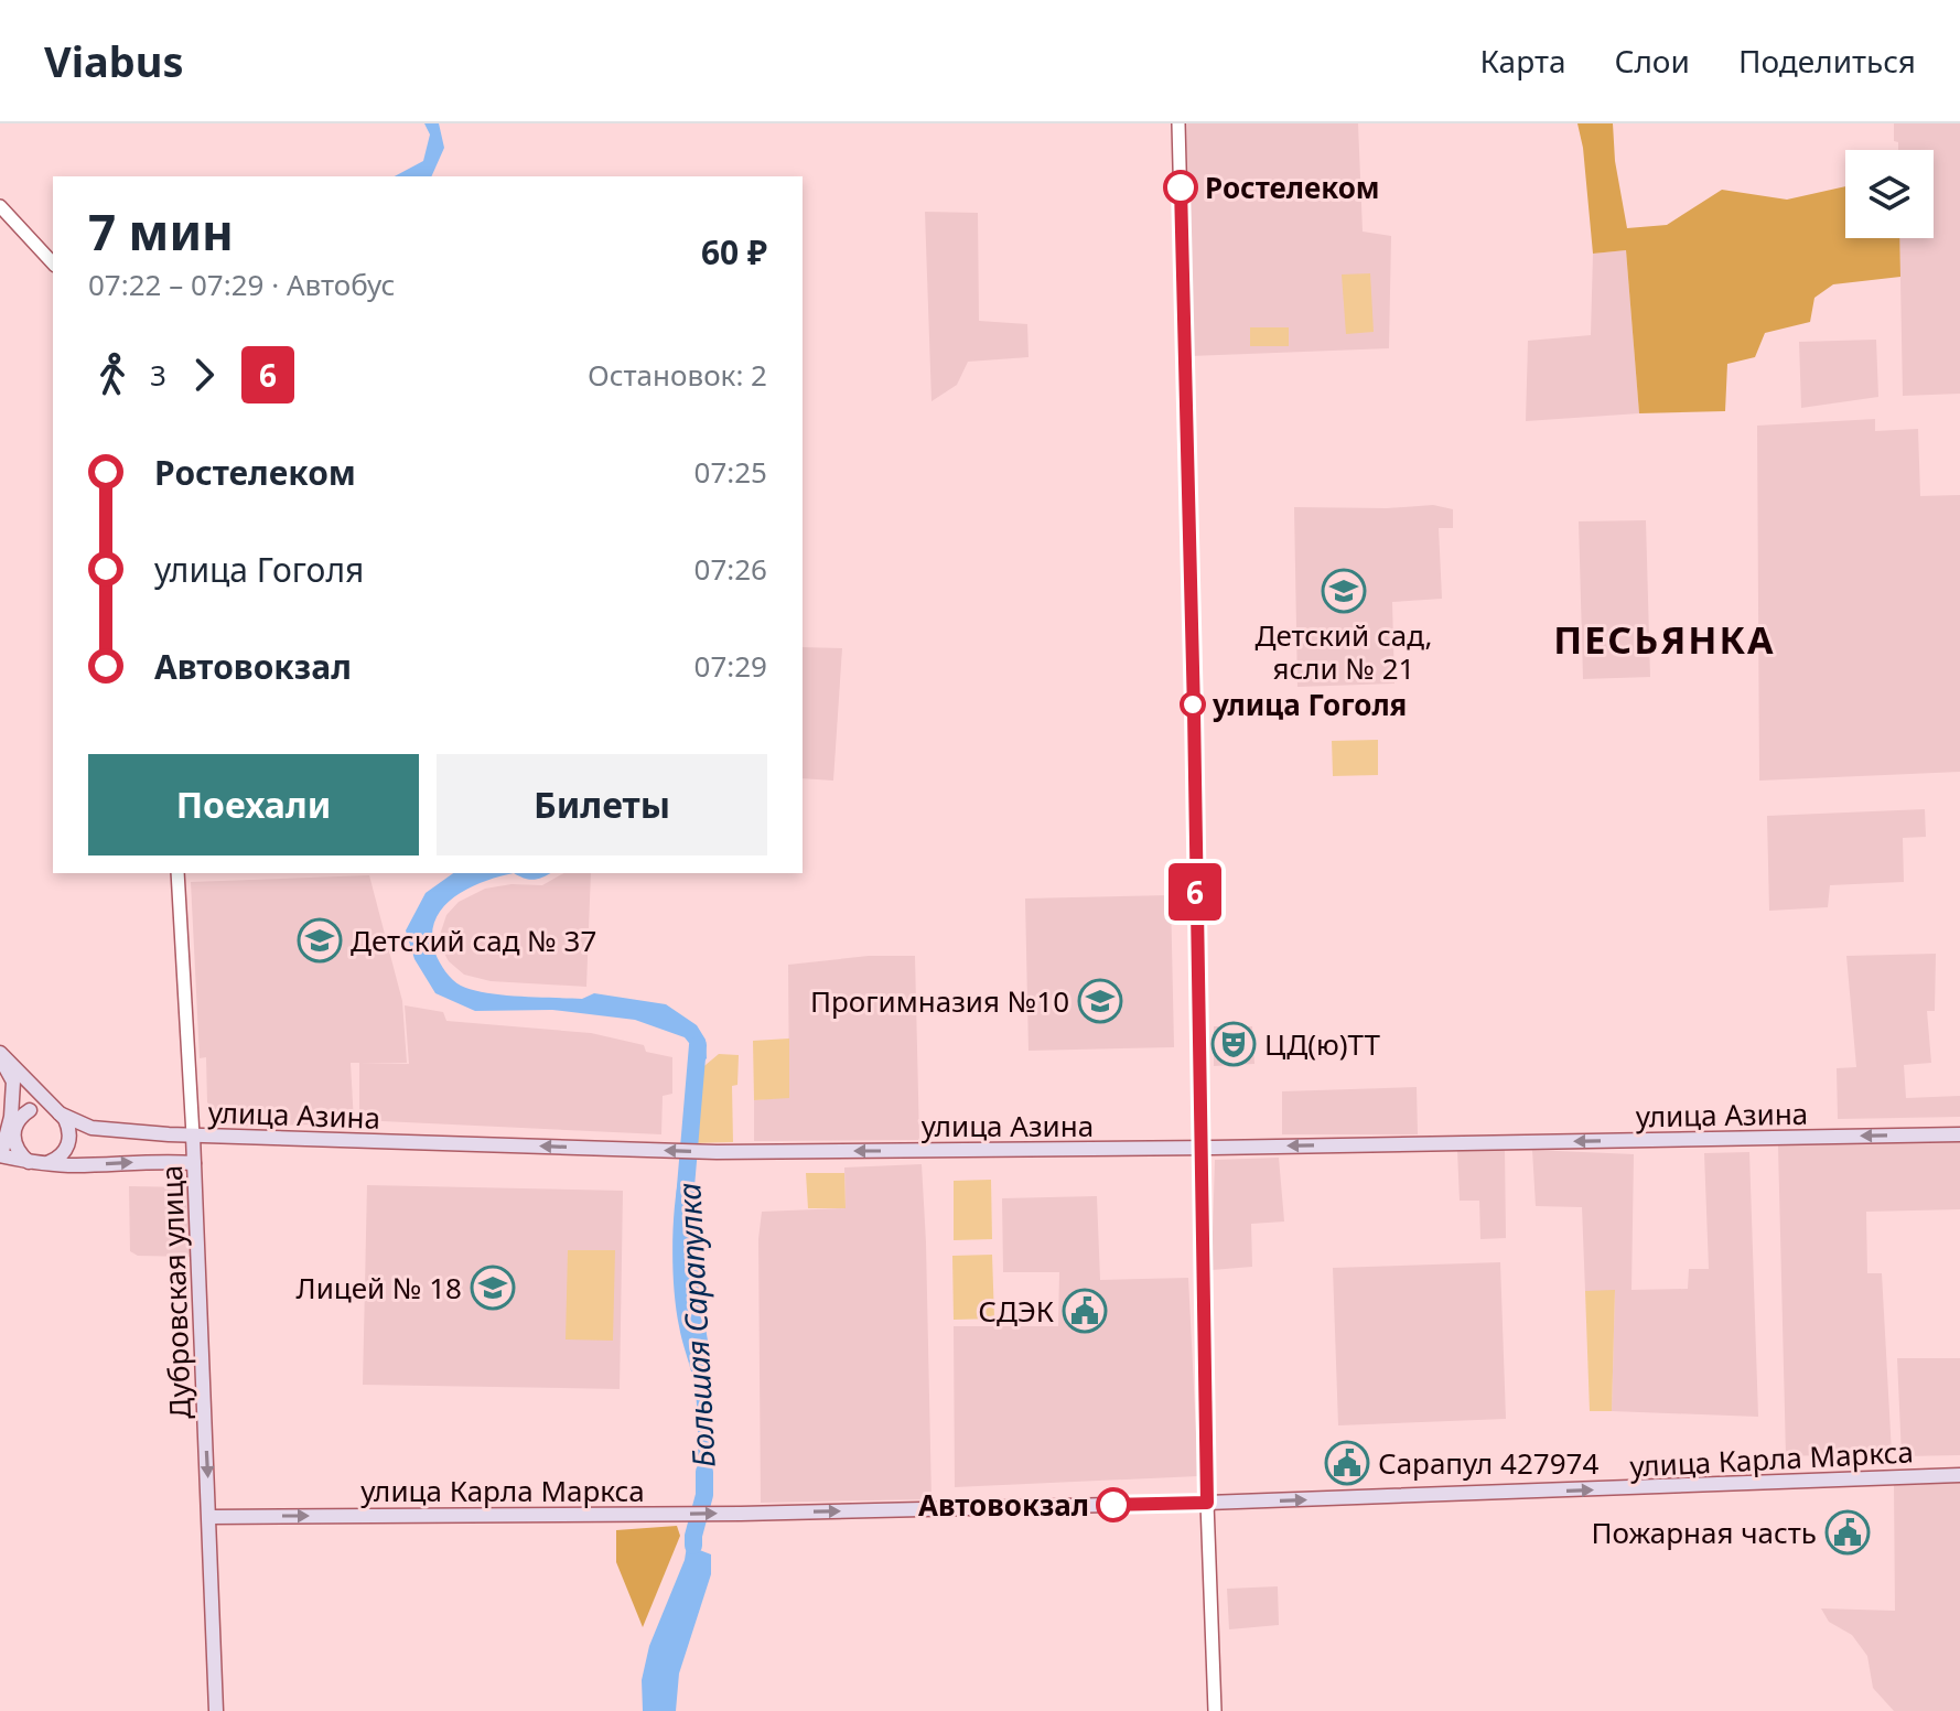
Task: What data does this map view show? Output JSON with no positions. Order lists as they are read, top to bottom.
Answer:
{
  "streets": {
    "main road": ["улица Азина", "Дубровская улица", "улица Карла Маркса"]
  },
  "crossings": [
    ["улица Азина", "Дубровская улица"],
    ["Дубровская улица", "улица Карла Маркса"]
  ],
  "one_way": ["улица Азина", "Дубровская улица", "улица Карла Маркса"],
  "districts": ["ПЕСЬЯНКА"],
  "water": ["Большая Сарапулка"],
  "places": {
    "other": ["Ростелеком", "улица Гоголя", "Автовокзал"],
    "school or university": [
      "Детский сад, ясли № 21",
      "Детский сад № 37",
      "Прогимназия №10",
      "Лицей № 18"
    ],
    "theatre": ["ЦД(ю)ТТ"],
    "public building": ["СДЭК", "Сарапул 427974", "Пожарная часть"]
  },
  "lines": ["bus line 6"],
  "page": {
    "header": "Viabus",
    "nav": ["Карта", "Слои", "Поделиться"],
    "on_map": "6",
    "heading": ["7 мин", "07:22 – 07:29 · Автобус", "60 ₽"],
    "legs": ["3", "6", "Остановок: 2"],
    "list": [
      {
        "name": "Ростелеком",
        "value": "07:25"
      },
      {
        "name": "улица Гоголя",
        "value": "07:26"
      },
      {
        "name": "Автовокзал",
        "value": "07:29"
      }
    ],
    "buttons": ["Поехали", "Билеты"]
  }
}
